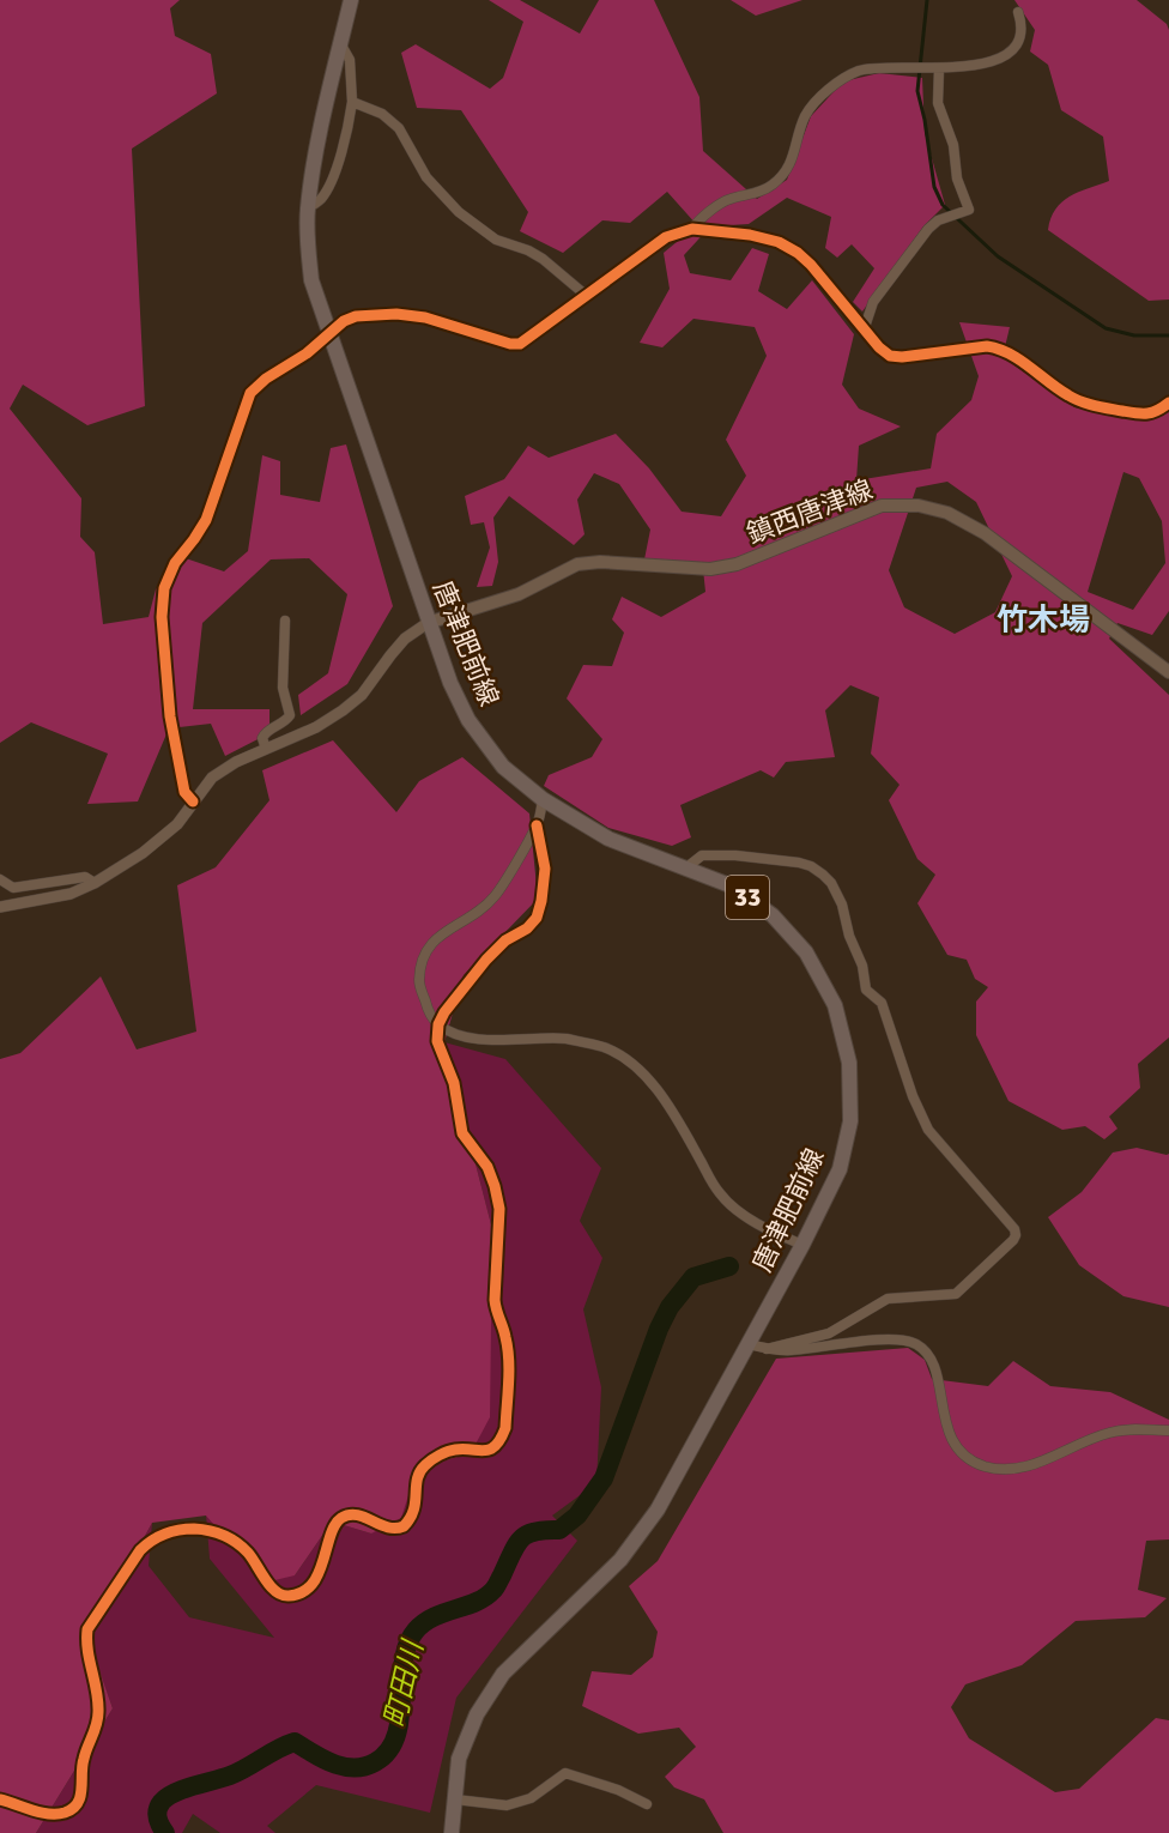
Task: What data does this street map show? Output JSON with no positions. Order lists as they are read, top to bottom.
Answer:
{
  "streets": {
    "main road": ["鎮西唐津線", "唐津肥前線", "33"]
  },
  "crossings": [
    ["鎮西唐津線", "唐津肥前線"]
  ],
  "districts": ["竹木場"],
  "water": ["町田川"]
}
